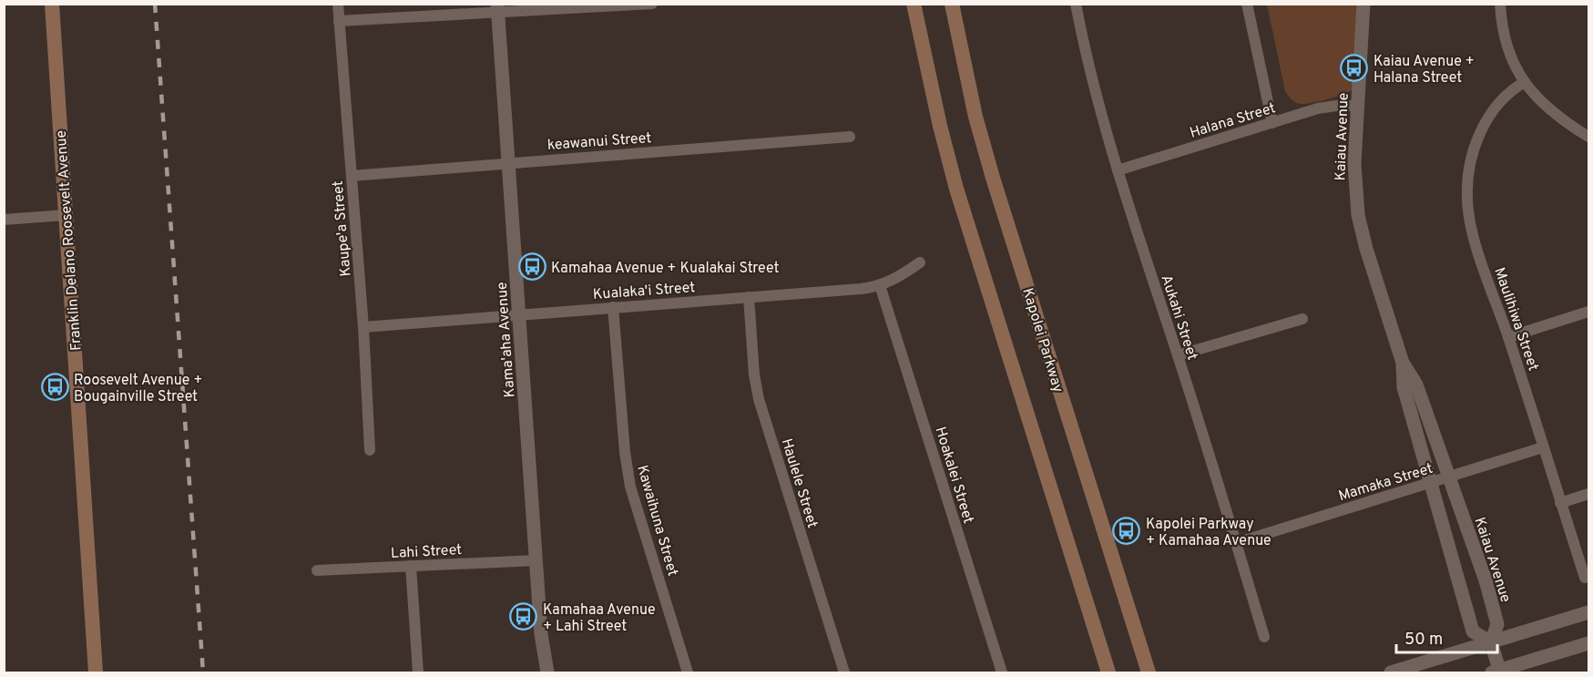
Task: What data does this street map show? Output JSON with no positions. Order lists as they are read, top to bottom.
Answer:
{
  "streets": {
    "main road": ["Franklin Delano Roosevelt Avenue", "Kapolei Parkway"],
    "street": [
      "Halana Street",
      "Kaiau Avenue",
      "keawanui Street",
      "Kaupe'a Street",
      "Kualaka'i Street",
      "Aukahi Street",
      "Maulihiwa Street",
      "Kama'aha Avenue",
      "Hoakalei Street",
      "Mamaka Street",
      "Haulele Street",
      "Kawaihuna Street",
      "Lahi Street"
    ]
  },
  "crossings": [
    ["Halana Street", "Kaiau Avenue"],
    ["Halana Street", "Aukahi Street"],
    ["Kaiau Avenue", "Mamaka Street"],
    ["keawanui Street", "Kaupe'a Street"],
    ["keawanui Street", "Kama'aha Avenue"],
    ["Kaupe'a Street", "Kualaka'i Street"],
    ["Kualaka'i Street", "Kama'aha Avenue"],
    ["Kualaka'i Street", "Hoakalei Street"],
    ["Kualaka'i Street", "Haulele Street"],
    ["Kualaka'i Street", "Kawaihuna Street"],
    ["Aukahi Street", "Mamaka Street"],
    ["Maulihiwa Street", "Mamaka Street"],
    ["Kama'aha Avenue", "Lahi Street"]
  ],
  "places": {
    "bus stop": [
      "Kaiau Avenue + Halana Street",
      "Kamahaa Avenue + Kualakai Street",
      "Roosevelt Avenue + Bougainville Street",
      "Kapolei Parkway + Kamahaa Avenue",
      "Kamahaa Avenue + Lahi Street"
    ]
  },
  "scale_bar": "50 m"
}
